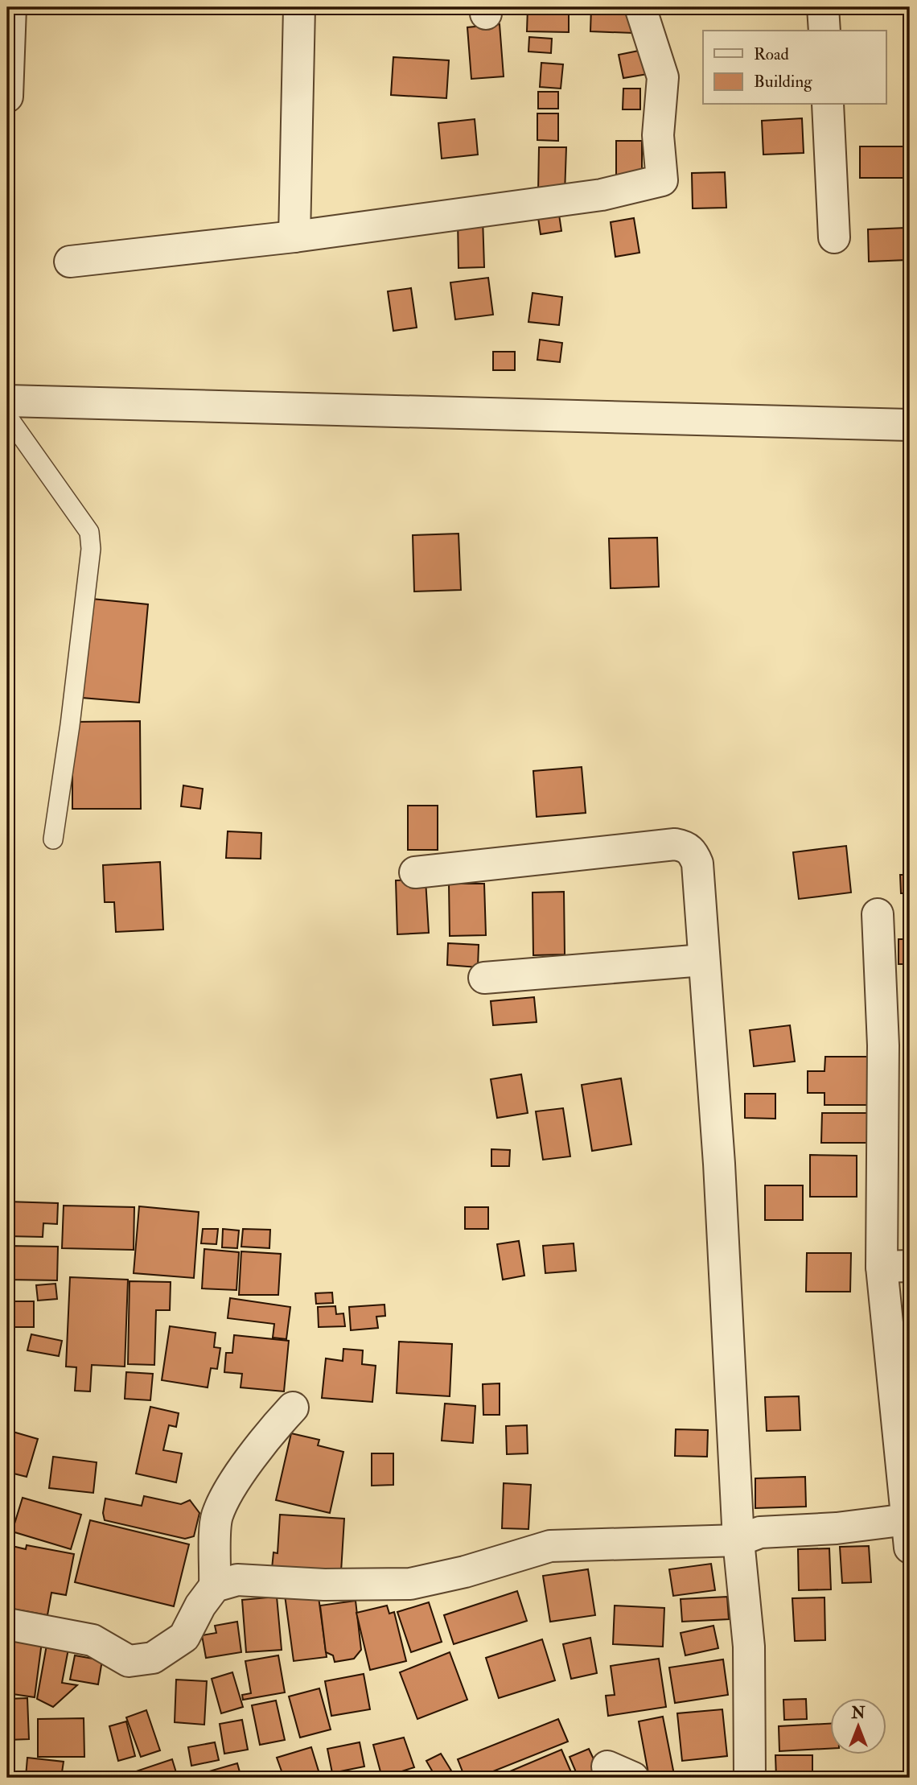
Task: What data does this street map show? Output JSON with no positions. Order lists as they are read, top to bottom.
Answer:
{
  "legend": ["Road", "Building"],
  "north": "top"
}
